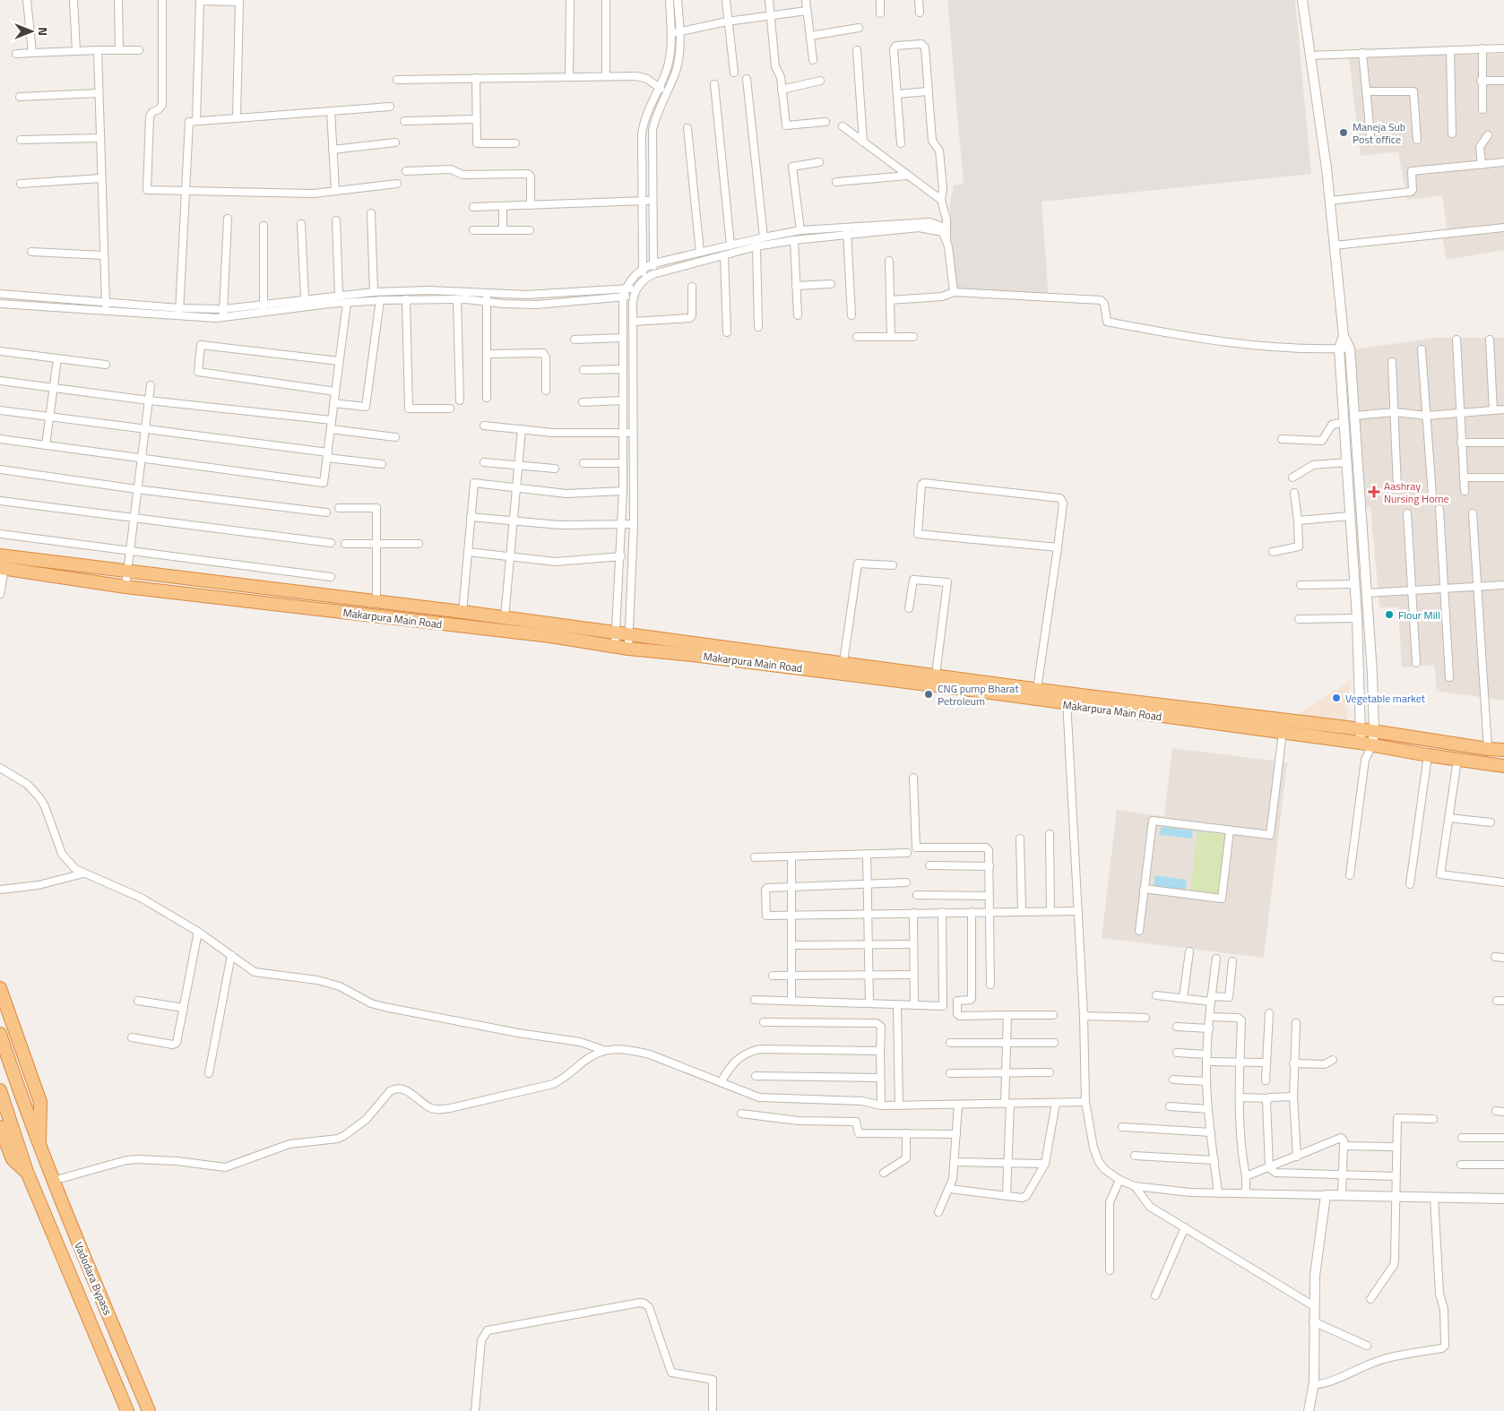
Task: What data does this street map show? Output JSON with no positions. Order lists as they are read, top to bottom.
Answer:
{
  "streets": {
    "highway": ["Makarpura Main Road", "Vadodara Bypass"]
  },
  "places": {
    "other": [
      "Maneja Sub Post office",
      "Flour Mill",
      "CNG pump Bharat Petroleum",
      "Vegetable market"
    ],
    "health": ["Aashray Nursing Home"]
  },
  "north": "right"
}
